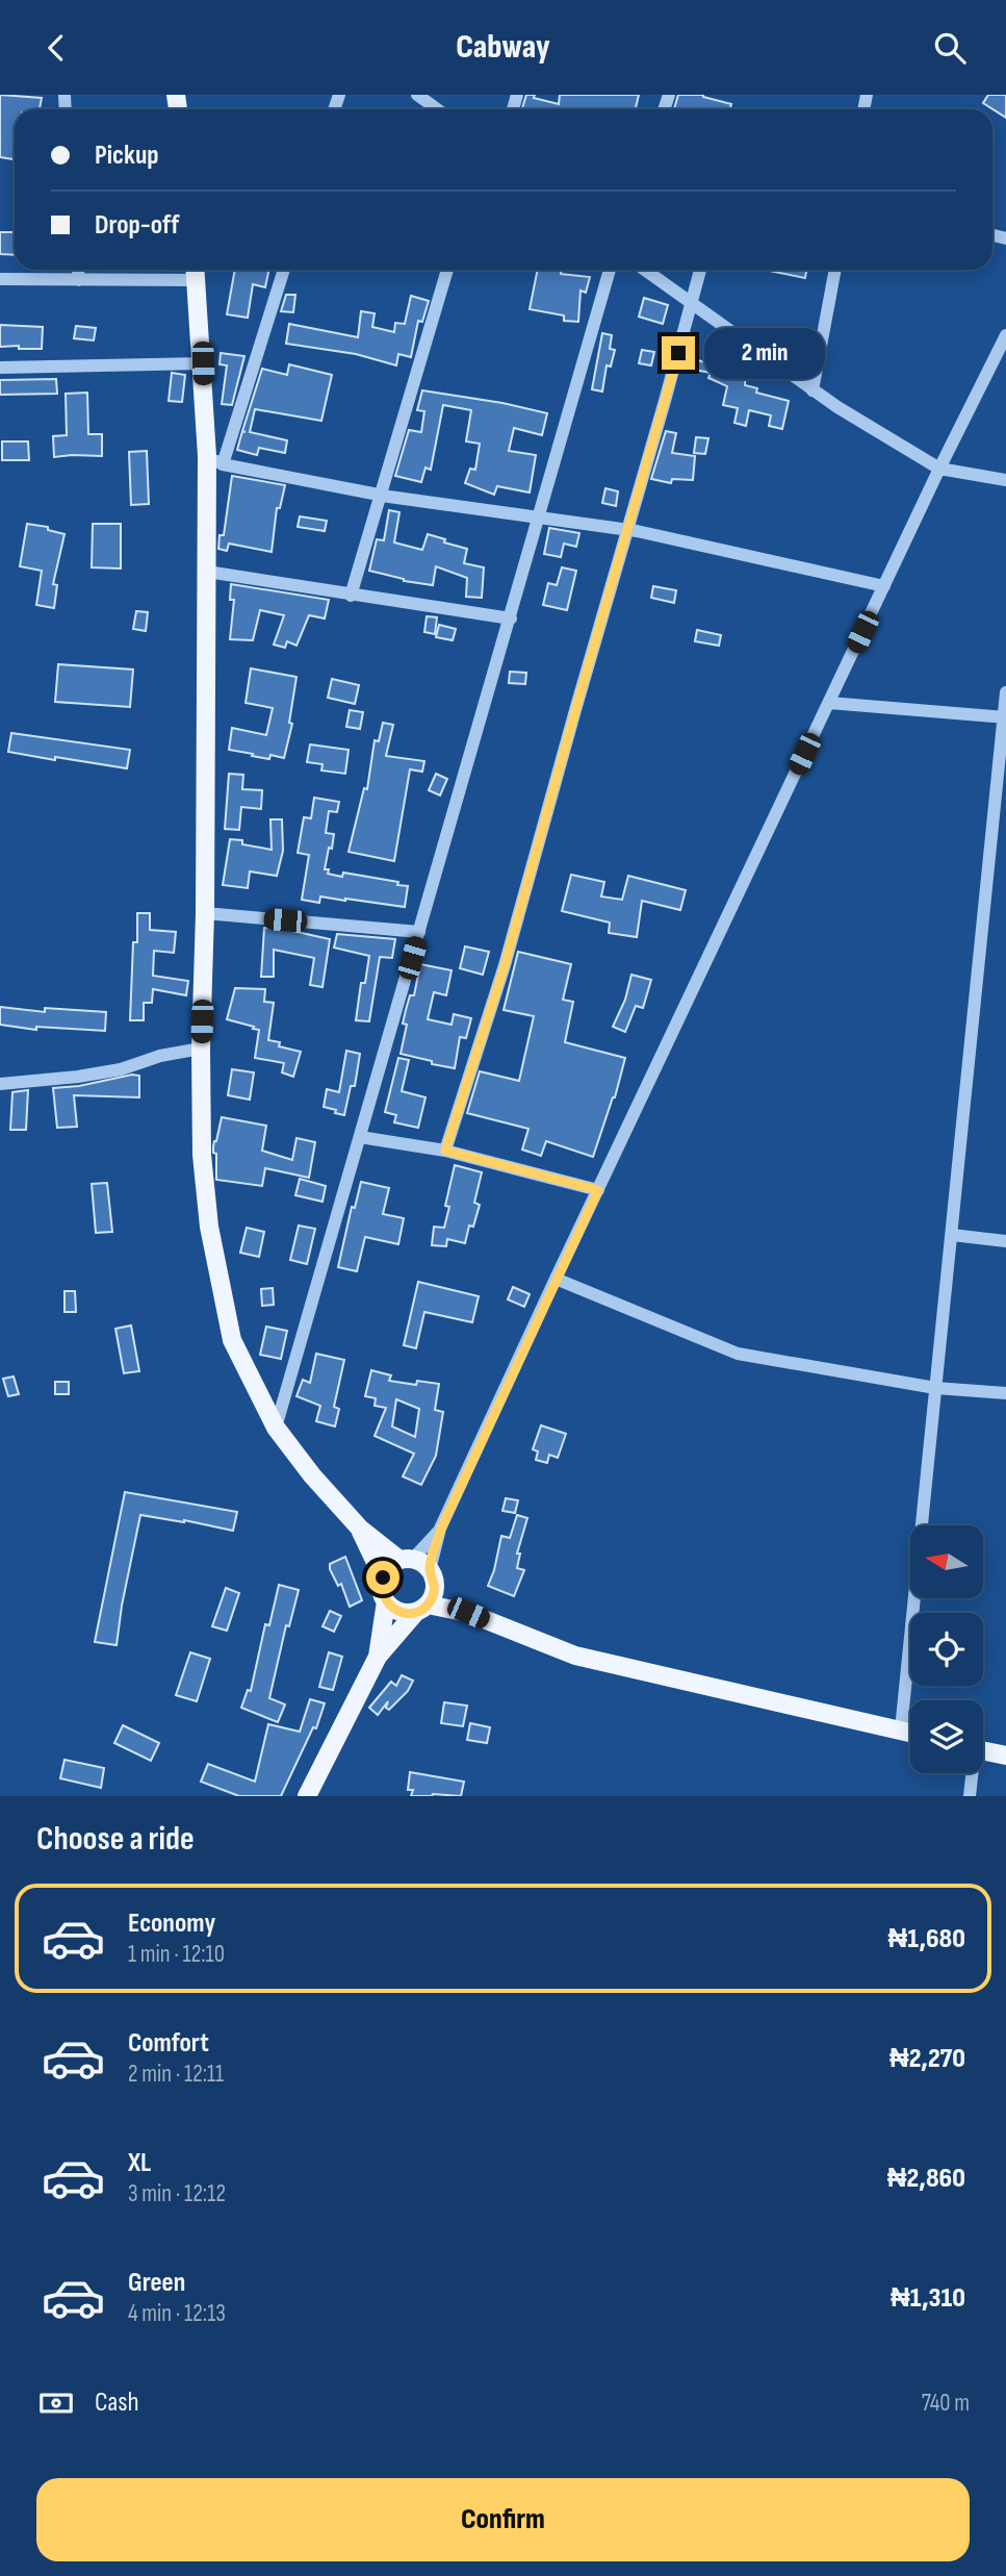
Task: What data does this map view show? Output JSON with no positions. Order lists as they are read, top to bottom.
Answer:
{
  "north": "left",
  "page": {
    "header": "Cabway",
    "banner": ["Pickup", "Drop-off"],
    "bubble": "2 min",
    "heading": "Choose a ride",
    "list": [
      {
        "name": "Economy",
        "note": "1 min · 12:10",
        "value": "₦1,680"
      },
      {
        "name": "Comfort",
        "note": "2 min · 12:11",
        "value": "₦2,270"
      },
      {
        "name": "XL",
        "note": "3 min · 12:12",
        "value": "₦2,860"
      },
      {
        "name": "Green",
        "note": "4 min · 12:13",
        "value": "₦1,310"
      }
    ],
    "pay": ["Cash", "740 m"],
    "buttons": "Confirm"
  }
}
